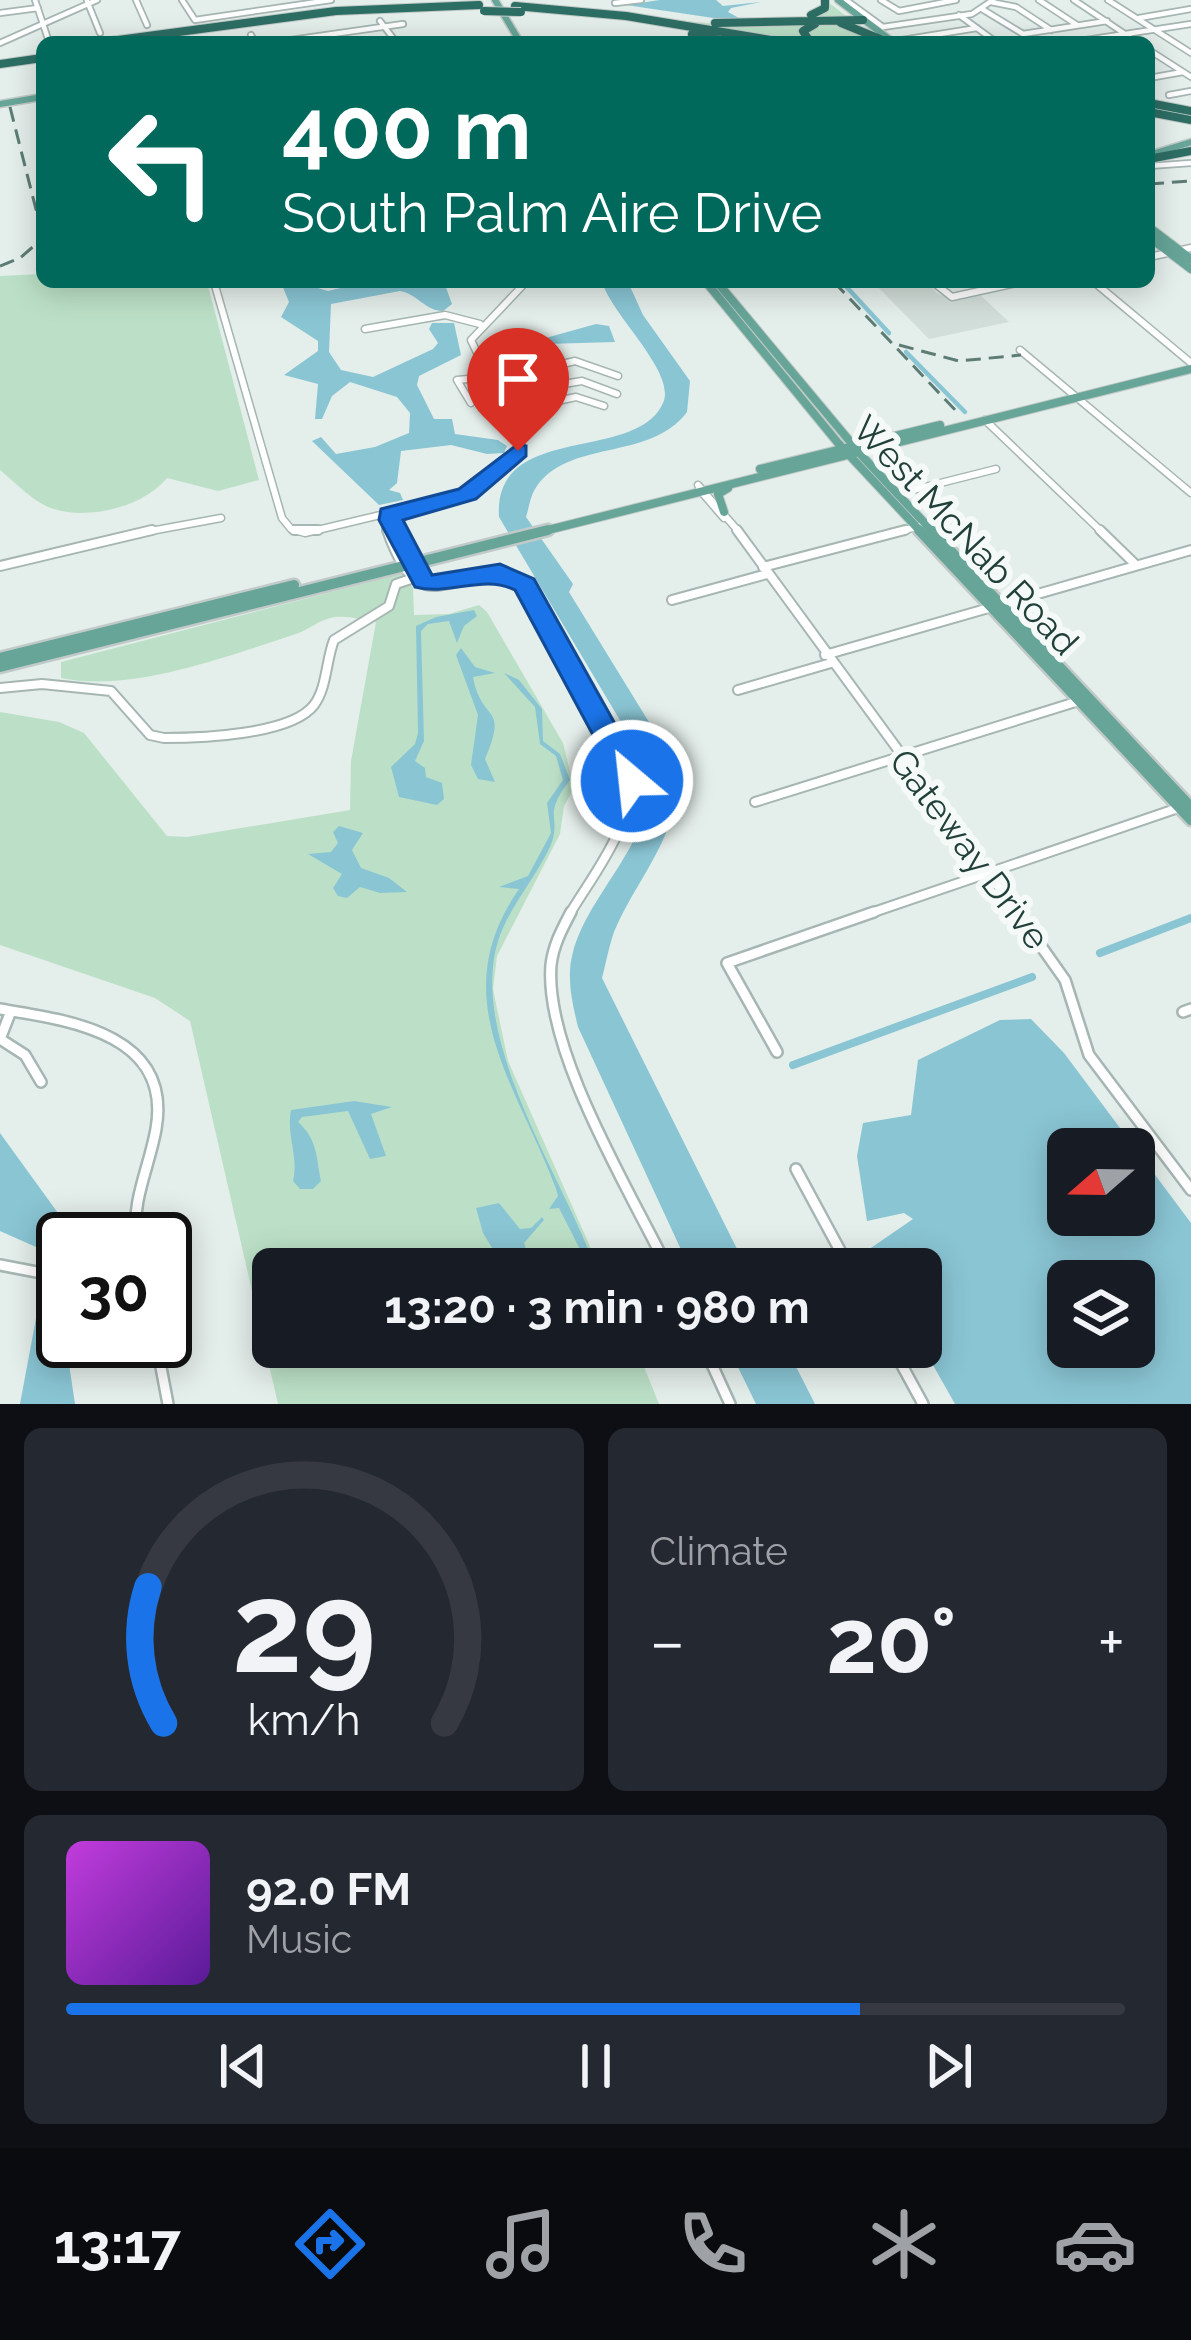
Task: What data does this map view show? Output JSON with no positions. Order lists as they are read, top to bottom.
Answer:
{
  "streets": {
    "main road": ["West McNab Road"],
    "street": ["Gateway Drive"]
  },
  "north": "left",
  "page": {
    "turn": ["400 m", "South Palm Aire Drive"],
    "limit": "30",
    "trip": "13:20 · 3 min · 980 m",
    "tile": "Climate",
    "heat": ["−", "20°", "+"],
    "song": ["92.0 FM", "Music"],
    "tabs": "13:17",
    "gauge": ["29", "km/h"]
  }
}
